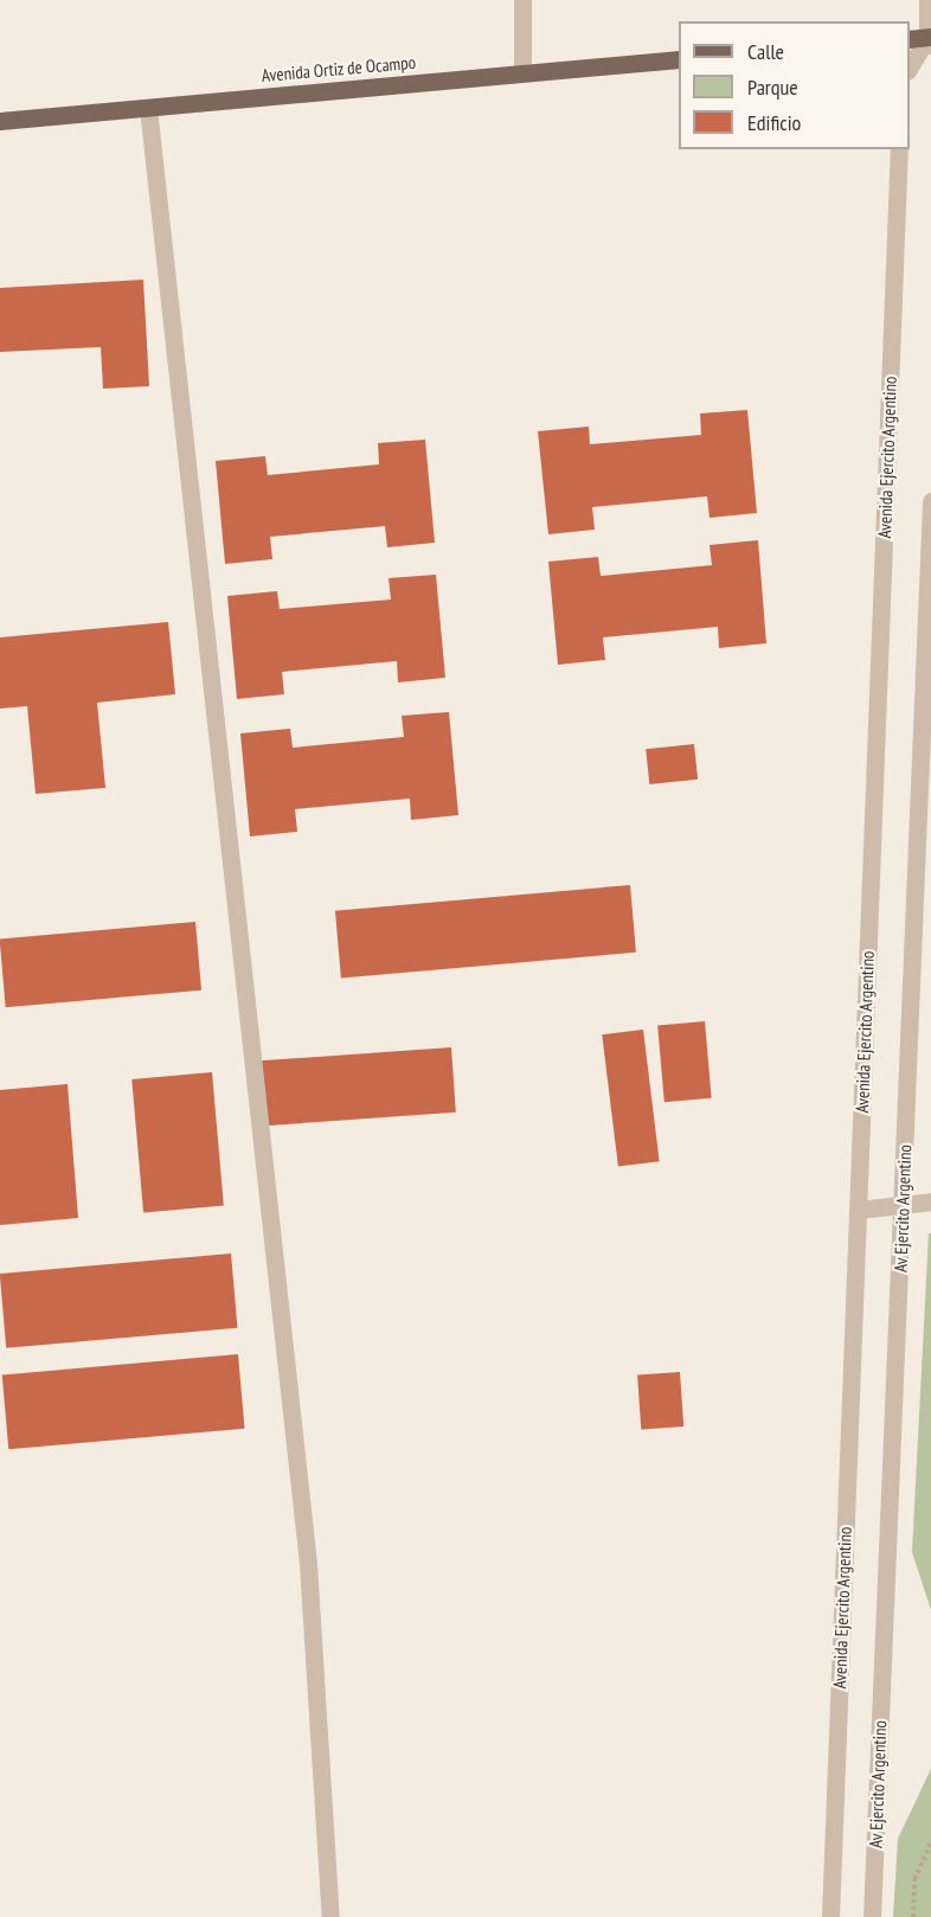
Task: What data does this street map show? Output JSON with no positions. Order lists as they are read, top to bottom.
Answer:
{
  "streets": {
    "main road": ["Avenida Ortiz de Ocampo"],
    "street": ["Avenida Ejercito Argentino", "Av Ejercito Argentino"]
  },
  "legend": ["Calle", "Parque", "Edificio"]
}
